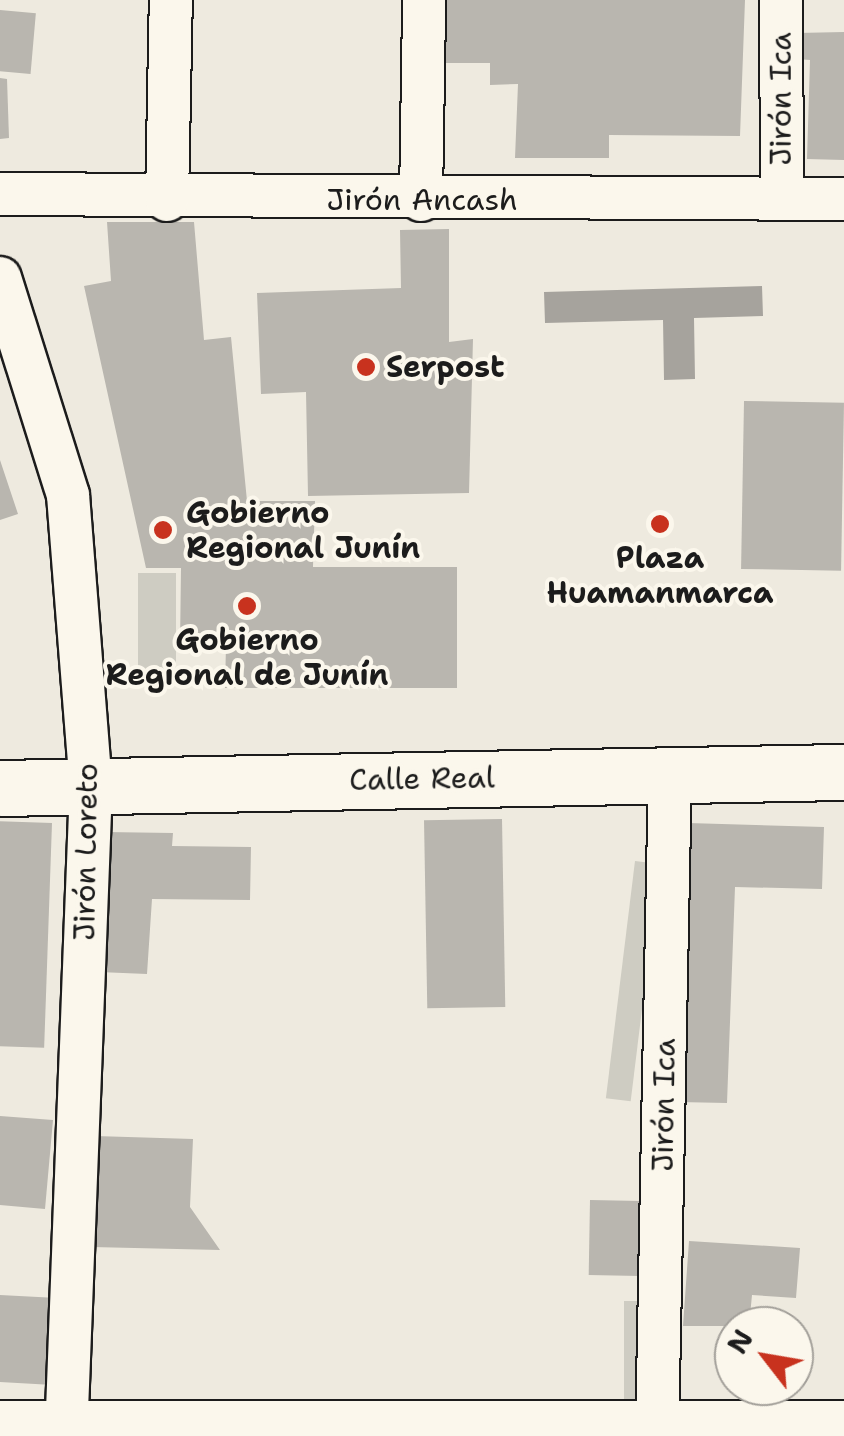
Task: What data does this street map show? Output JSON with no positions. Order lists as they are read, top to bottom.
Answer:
{
  "streets": {
    "highway": ["Calle Real"],
    "street": ["Jirón Ica", "Jirón Ancash", "Jirón Loreto"]
  },
  "crossings": [
    ["Jirón Ica", "Jirón Ancash"],
    ["Jirón Ica", "Calle Real"],
    ["Calle Real", "Jirón Loreto"]
  ],
  "places": [
    "Serpost",
    "Plaza Huamanmarca",
    "Gobierno Regional Junín",
    "Gobierno Regional de Junín"
  ],
  "north": "top left"
}
